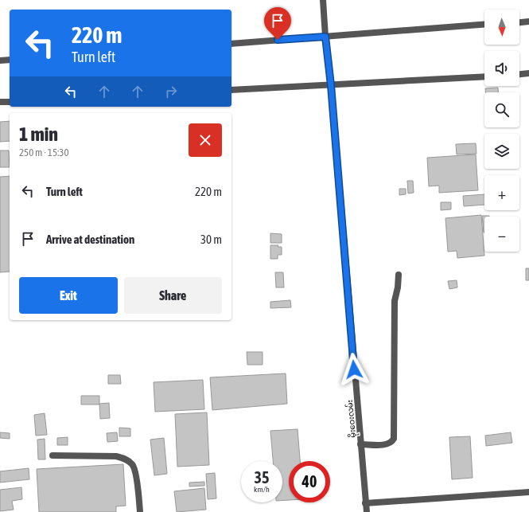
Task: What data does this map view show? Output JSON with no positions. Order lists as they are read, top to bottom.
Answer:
{
  "streets": {
    "street": ["မိုးဝေးလမ်း"]
  },
  "north": "bottom",
  "page": {
    "map_buttons": ["+", "−"],
    "turn": ["220 m", "Turn left"],
    "heading": ["1 min", "250 m · 15:30"],
    "list": [
      {
        "name": "Turn left",
        "value": "220 m"
      },
      {
        "name": "Arrive at destination",
        "value": "30 m"
      }
    ],
    "buttons": ["Exit", "Share"],
    "speed": "35 km/h",
    "limit": "40"
  }
}
